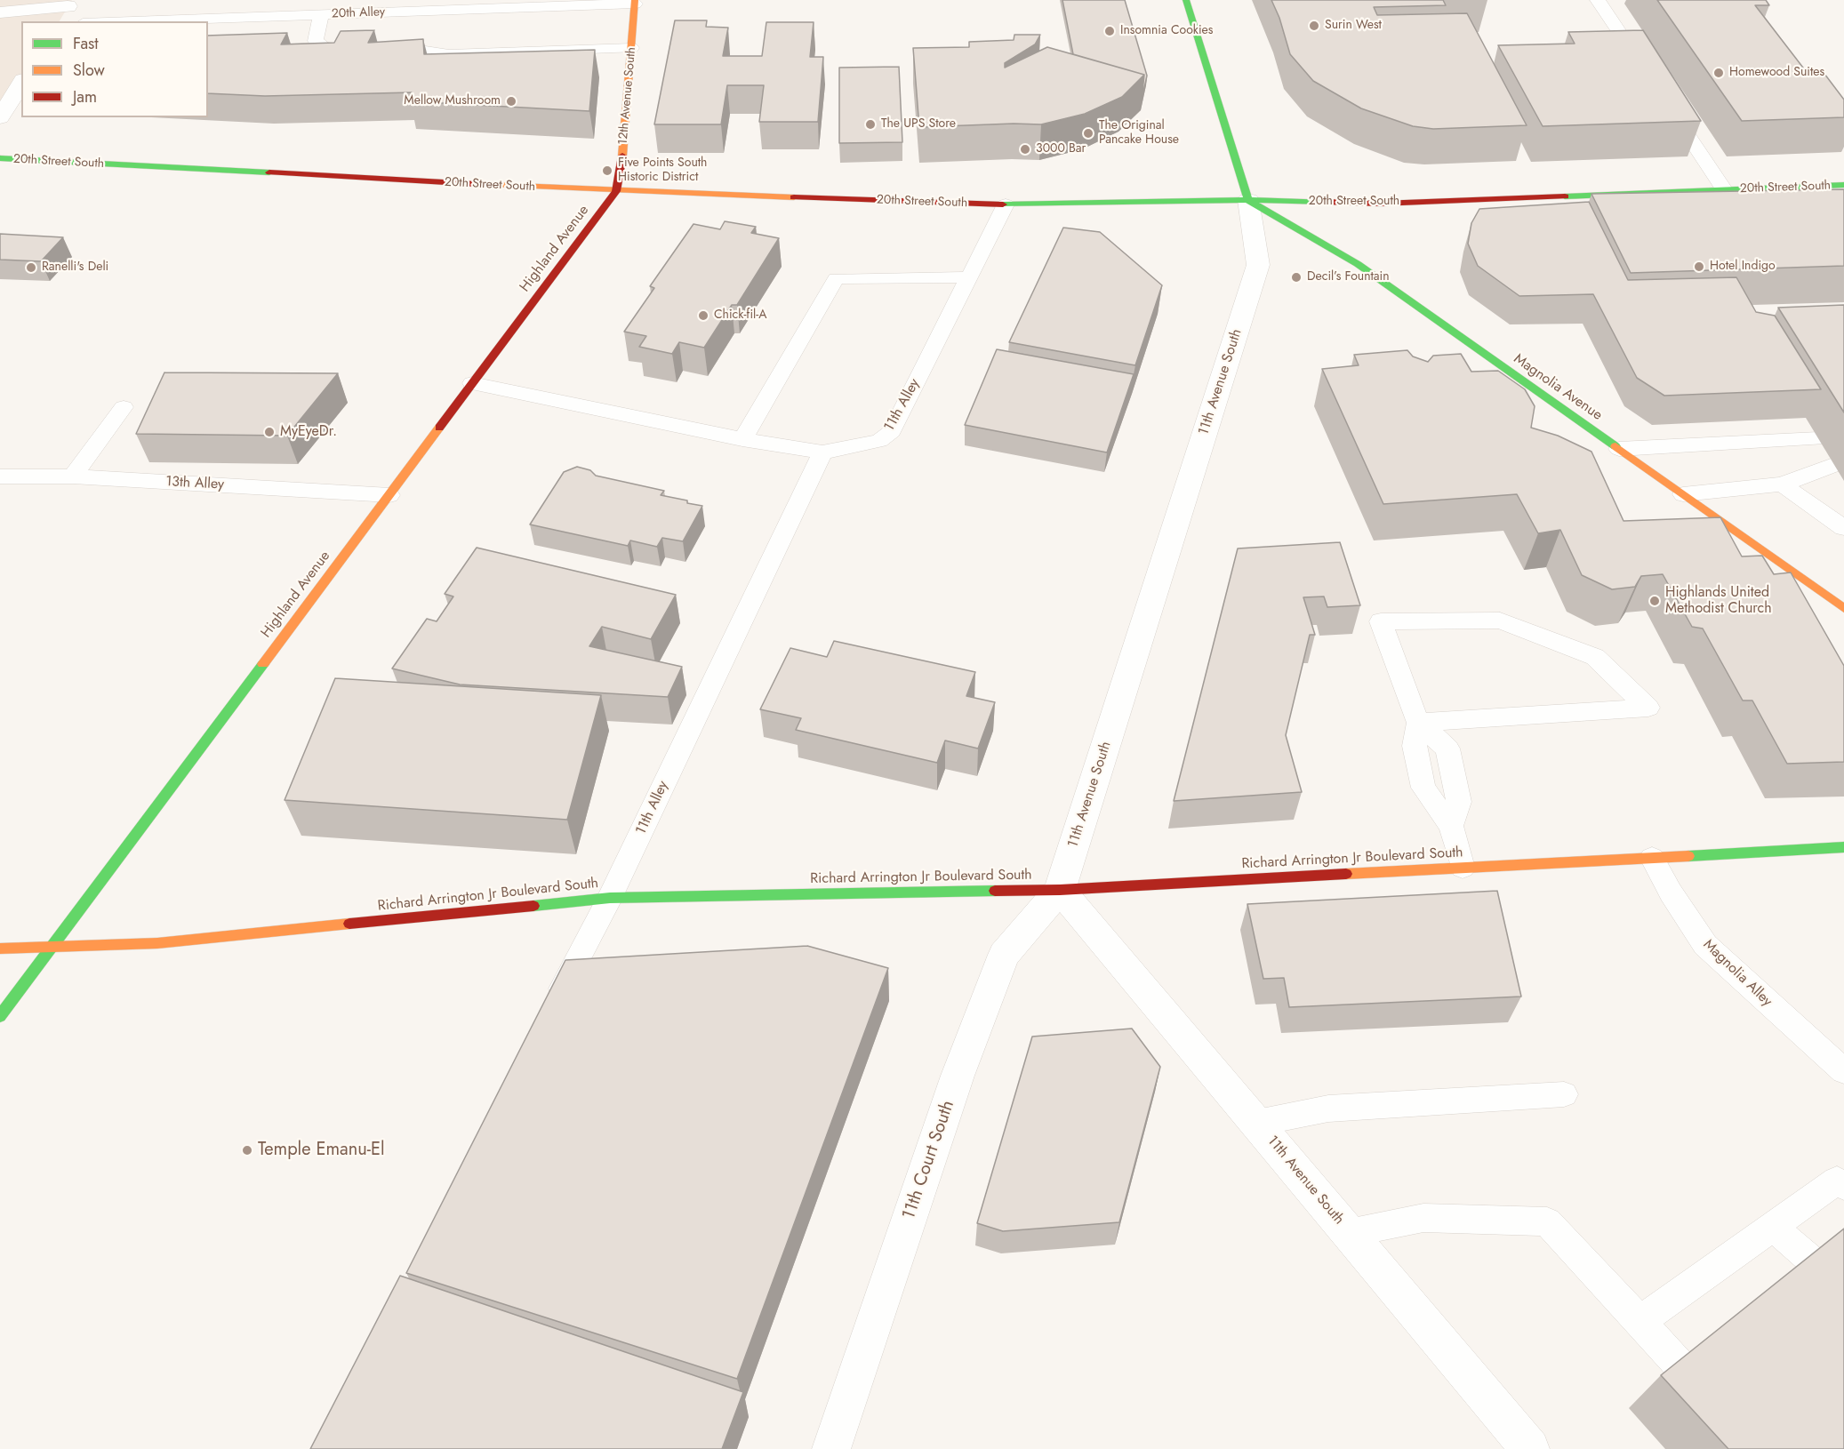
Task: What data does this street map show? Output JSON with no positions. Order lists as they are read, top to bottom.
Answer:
{
  "streets": {
    "street": [
      "12th Avenue South",
      "20th Street South",
      "Highland Avenue",
      "11th Avenue South",
      "Magnolia Avenue",
      "Richard Arrington Jr Boulevard South",
      "11th Court South"
    ],
    "lane": [
      "20th Alley",
      "11th Alley",
      "13th Alley",
      "Magnolia Alley"
    ]
  },
  "crossings": [
    ["20th Alley", "12th Avenue South"],
    ["12th Avenue South", "20th Street South"],
    ["12th Avenue South", "Highland Avenue"],
    ["20th Street South", "Highland Avenue"],
    ["20th Street South", "11th Avenue South"],
    ["20th Street South", "Magnolia Avenue"],
    ["20th Street South", "11th Alley"],
    ["Highland Avenue", "13th Alley"],
    ["Highland Avenue", "Richard Arrington Jr Boulevard South"],
    ["11th Avenue South", "Magnolia Avenue"],
    ["11th Avenue South", "Richard Arrington Jr Boulevard South"],
    ["11th Avenue South", "11th Court South"],
    ["11th Alley", "Richard Arrington Jr Boulevard South"],
    ["Richard Arrington Jr Boulevard South", "Magnolia Alley"],
    ["Richard Arrington Jr Boulevard South", "11th Court South"]
  ],
  "places": [
    "Surin West",
    "Insomnia Cookies",
    "Homewood Suites",
    "Mellow Mushroom",
    "The UPS Store",
    "The Original Pancake House",
    "3000 Bar",
    "Five Points South Historic District",
    "Hotel Indigo",
    "Ranelli's Deli",
    "Decil’s Fountain",
    "Chick-fil-A",
    "MyEyeDr.",
    "Highlands United Methodist Church",
    "Temple Emanu-El"
  ],
  "legend": ["Fast", "Slow", "Jam"]
}
